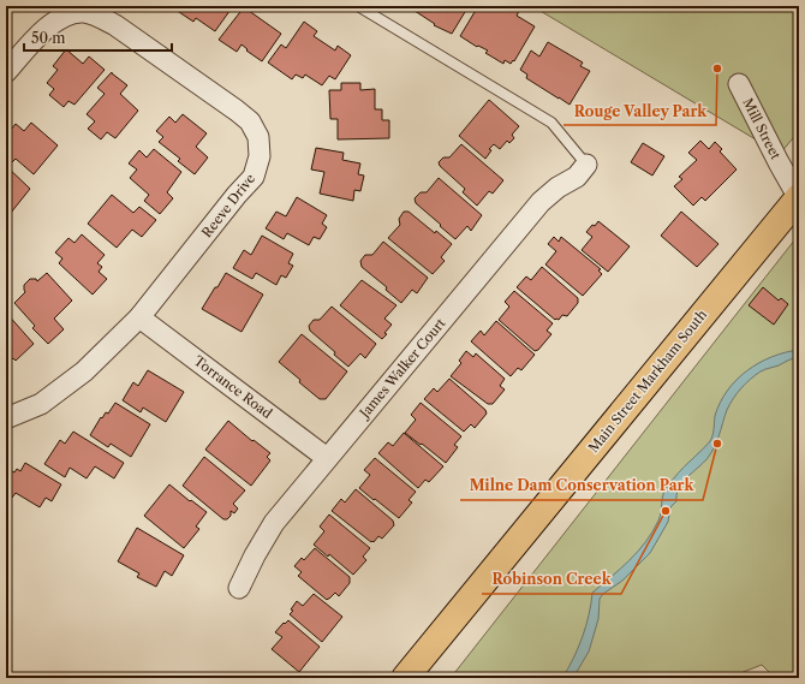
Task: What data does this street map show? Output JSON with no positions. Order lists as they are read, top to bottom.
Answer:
{
  "streets": {
    "main road": ["Main Street Markham South"],
    "street": [
      "Mill Street",
      "Reeve Drive",
      "James Walker Court",
      "Torrance Road"
    ]
  },
  "crossings": [
    ["Mill Street", "Main Street Markham South"],
    ["Reeve Drive", "Torrance Road"],
    ["James Walker Court", "Torrance Road"]
  ],
  "places": ["Rouge Valley Park", "Milne Dam Conservation Park", "Robinson Creek"],
  "scale_bar": "50 m"
}
